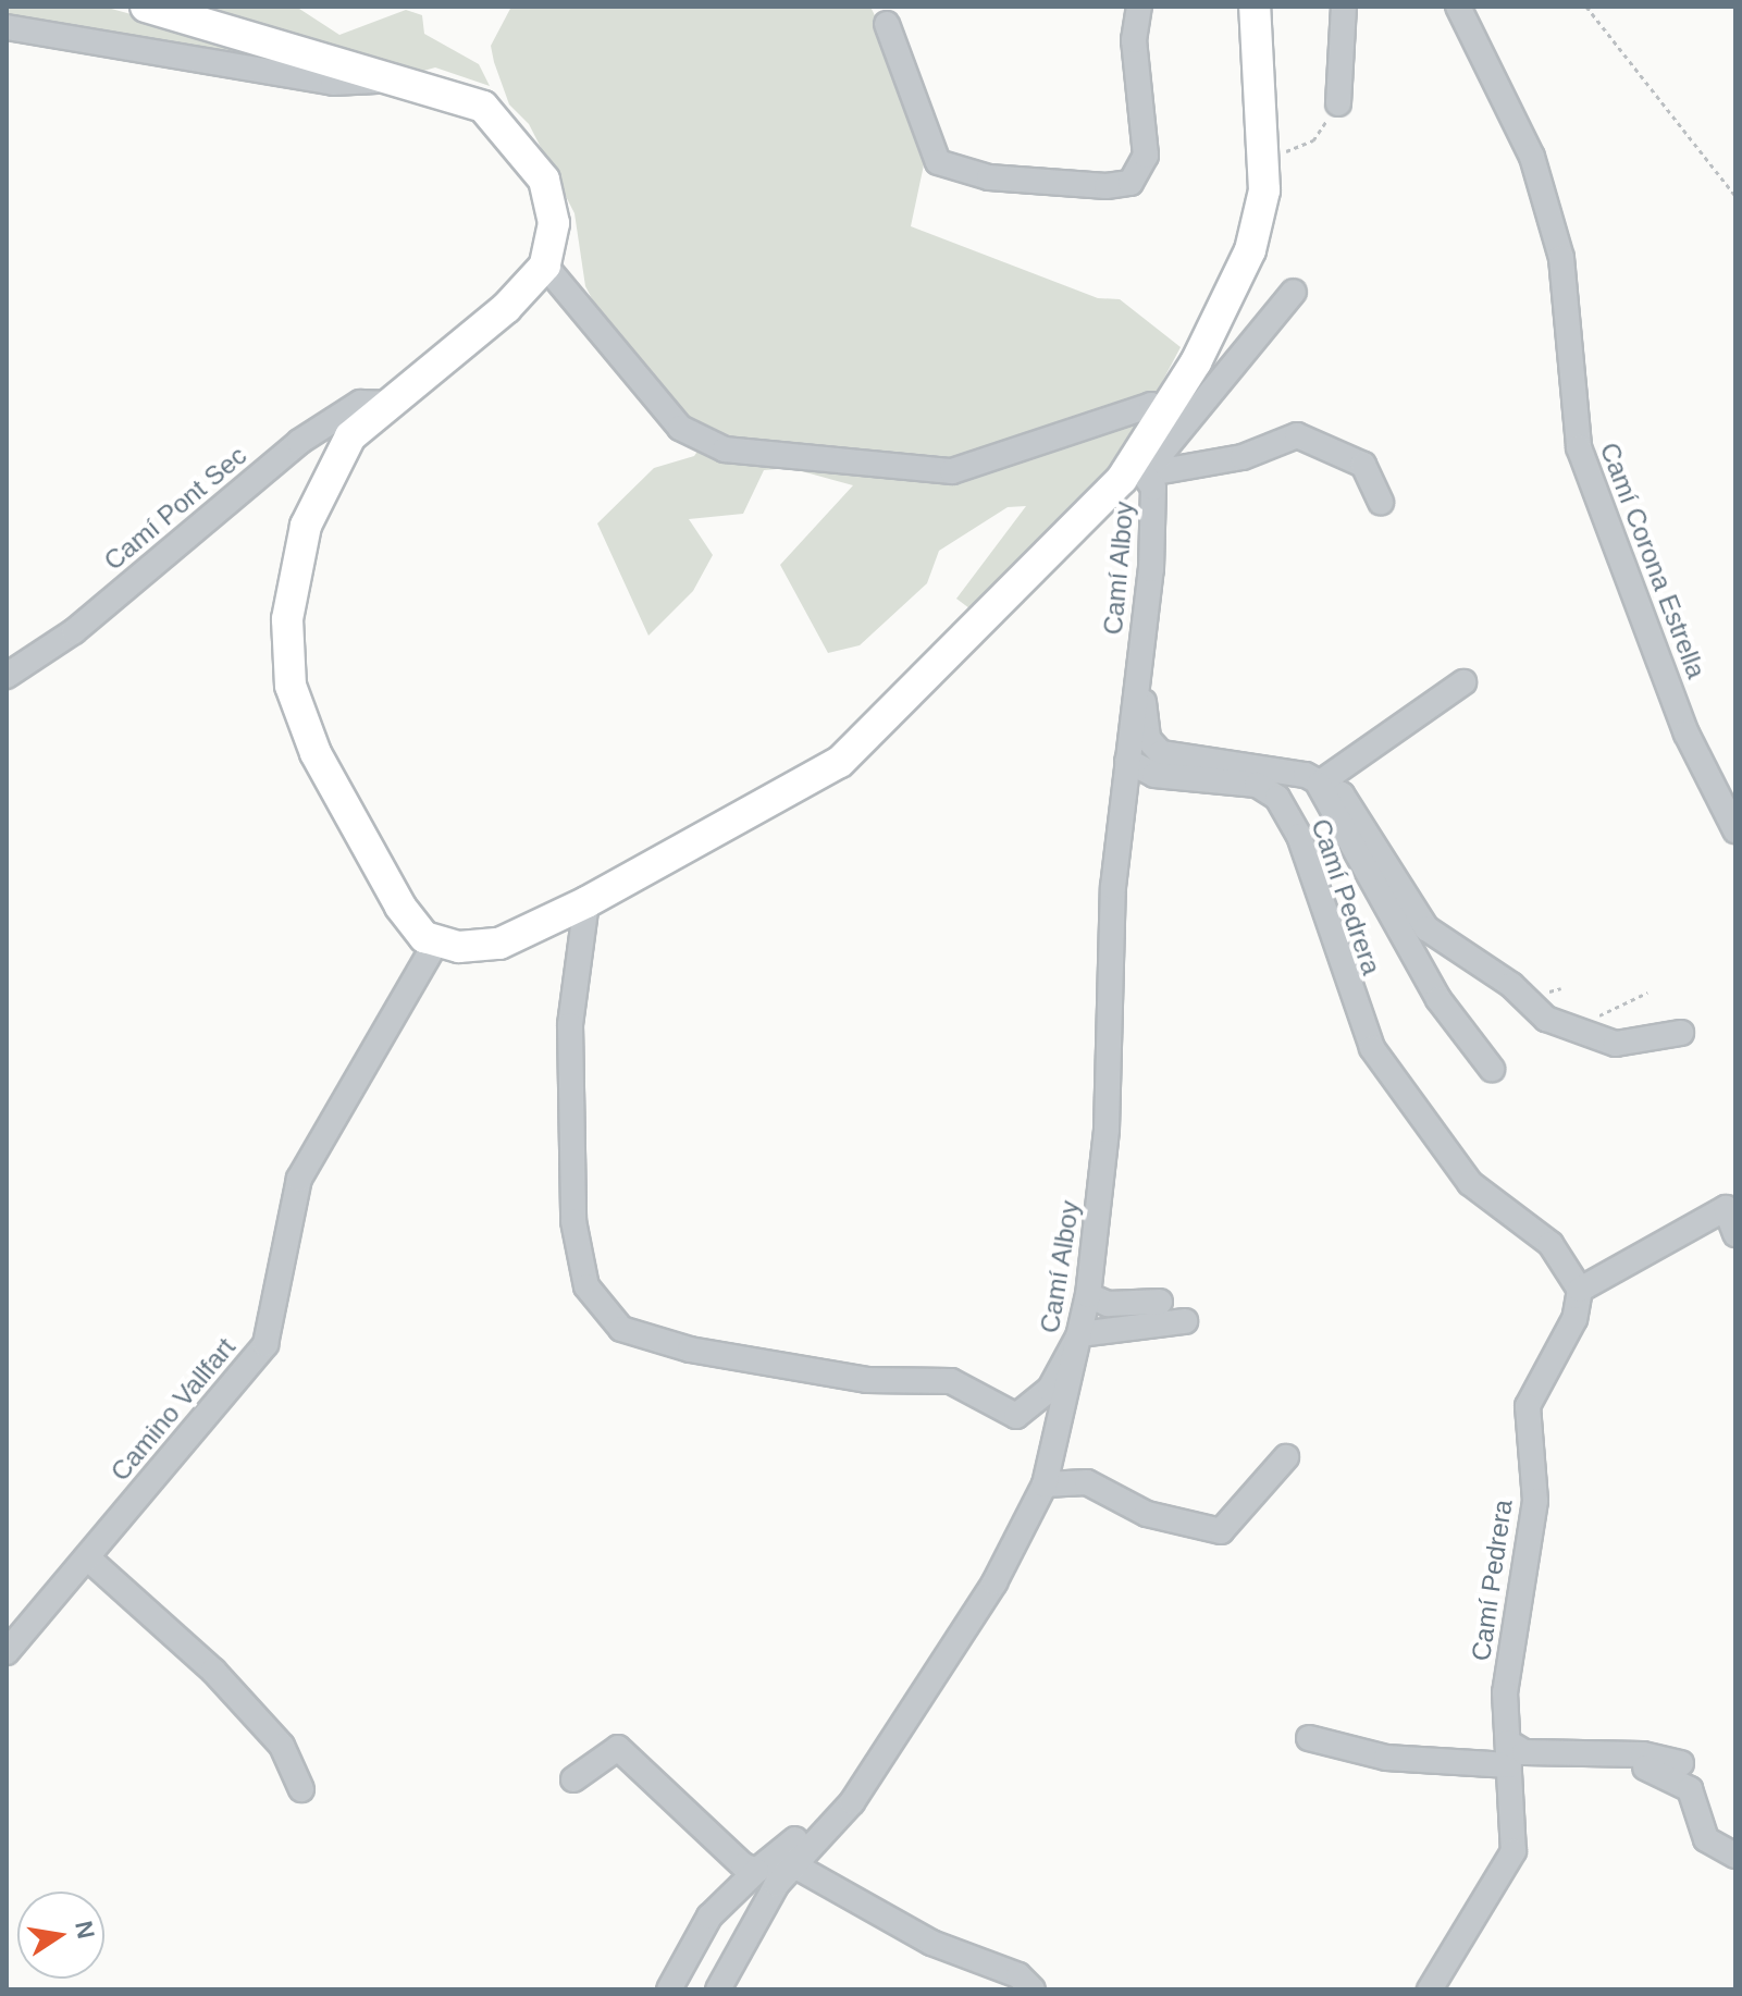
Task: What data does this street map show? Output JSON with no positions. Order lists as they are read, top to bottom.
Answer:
{
  "streets": {
    "street": [
      "Camí Pont Sec",
      "Camí Corona Estrella",
      "Camí Alboy",
      "Camí Pedrera",
      "Camino Vallfart"
    ]
  },
  "crossings": [
    ["Camí Alboy", "Camí Pedrera"]
  ],
  "north": "right"
}
